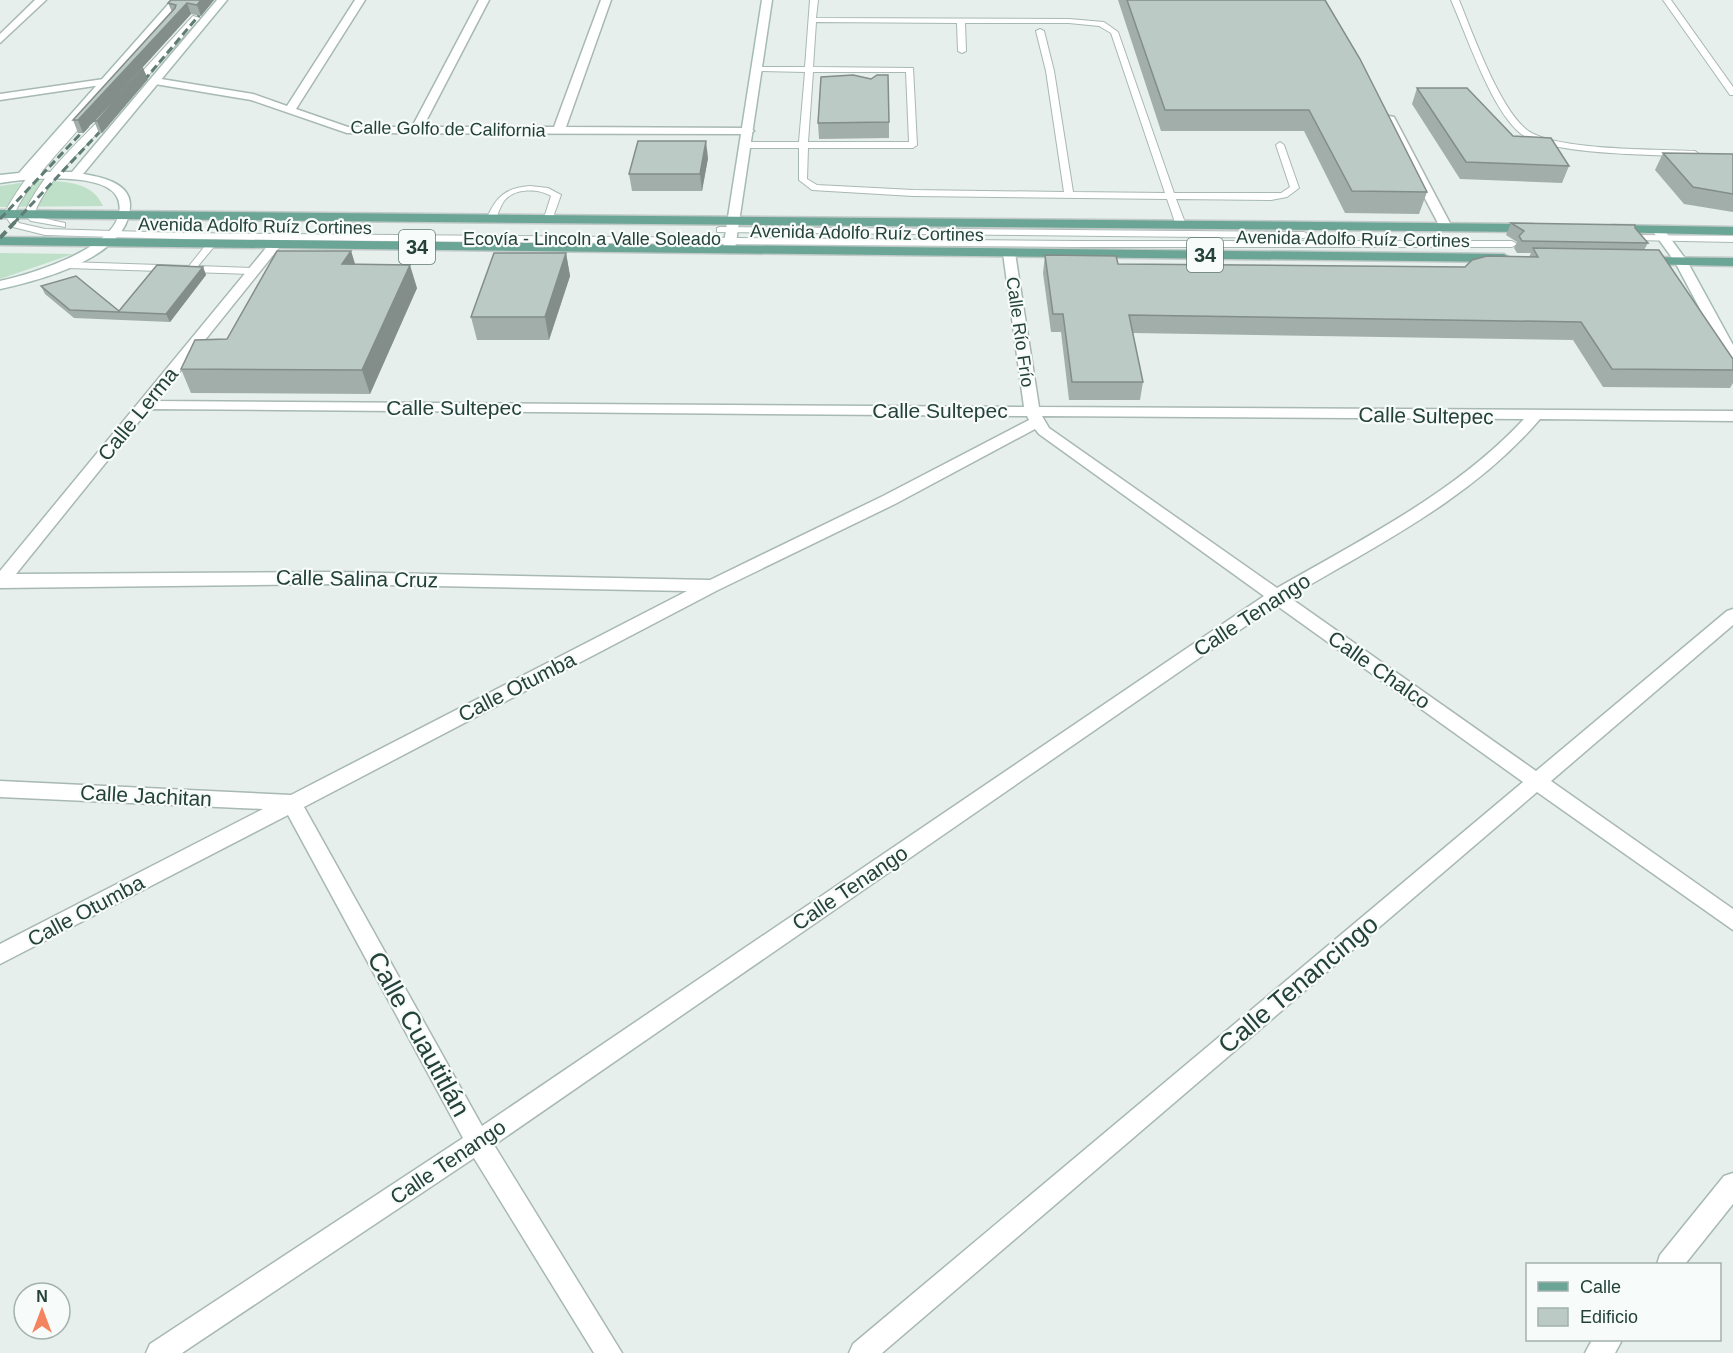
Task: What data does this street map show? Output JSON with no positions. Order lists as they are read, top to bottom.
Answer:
{
  "streets": {
    "main road": ["Avenida Adolfo Ruíz Cortines", "34"],
    "street": [
      "Calle Golfo de California",
      "Calle Río Frío",
      "Calle Sultepec",
      "Calle Lerma",
      "Calle Salina Cruz",
      "Calle Tenango",
      "Calle Chalco",
      "Calle Otumba",
      "Calle Jachitan",
      "Calle Tenancingo",
      "Calle Cuautitlán"
    ],
    "lane": ["Ecovía - Lincoln a Valle Soleado"]
  },
  "crossings": [
    ["Avenida Adolfo Ruíz Cortines", "Ecovía - Lincoln a Valle Soleado"],
    ["Avenida Adolfo Ruíz Cortines", "Calle Río Frío"],
    ["Avenida Adolfo Ruíz Cortines", "Calle Lerma"],
    ["Calle Río Frío", "Calle Sultepec"],
    ["Calle Río Frío", "Calle Chalco"],
    ["Calle Río Frío", "Calle Otumba"],
    ["Calle Sultepec", "Calle Lerma"],
    ["Calle Sultepec", "Calle Tenango"],
    ["Calle Sultepec", "Calle Chalco"],
    ["Calle Sultepec", "Calle Otumba"],
    ["Calle Lerma", "Calle Salina Cruz"],
    ["Calle Salina Cruz", "Calle Otumba"],
    ["Calle Tenango", "Calle Chalco"],
    ["Calle Tenango", "Calle Cuautitlán"],
    ["Calle Chalco", "Calle Otumba"],
    ["Calle Chalco", "Calle Tenancingo"],
    ["Calle Otumba", "Calle Jachitan"],
    ["Calle Otumba", "Calle Cuautitlán"],
    ["Calle Jachitan", "Calle Cuautitlán"]
  ],
  "legend": ["Calle", "Edificio"],
  "north": "top"
}
